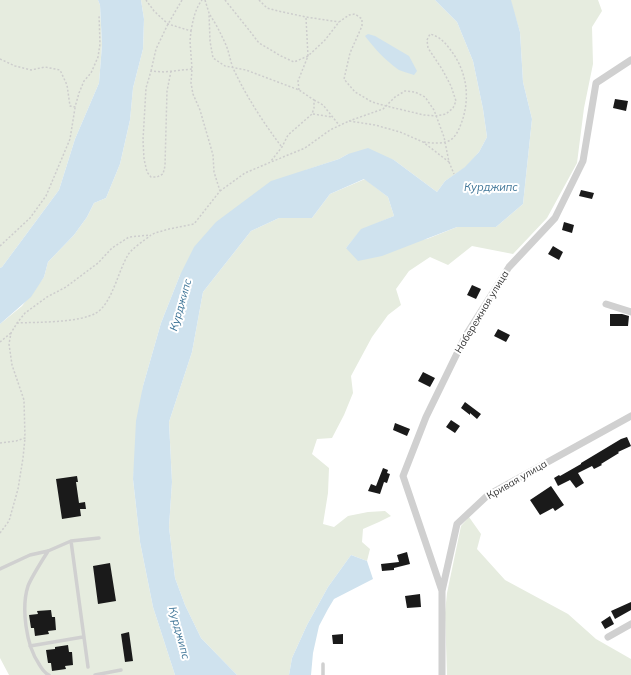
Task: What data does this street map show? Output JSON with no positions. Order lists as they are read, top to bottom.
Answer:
{
  "streets": {
    "street": ["Набережная улица", "Кривая улица"]
  },
  "crossings": [
    ["Набережная улица", "Кривая улица"]
  ],
  "water": ["Курджипс"]
}
